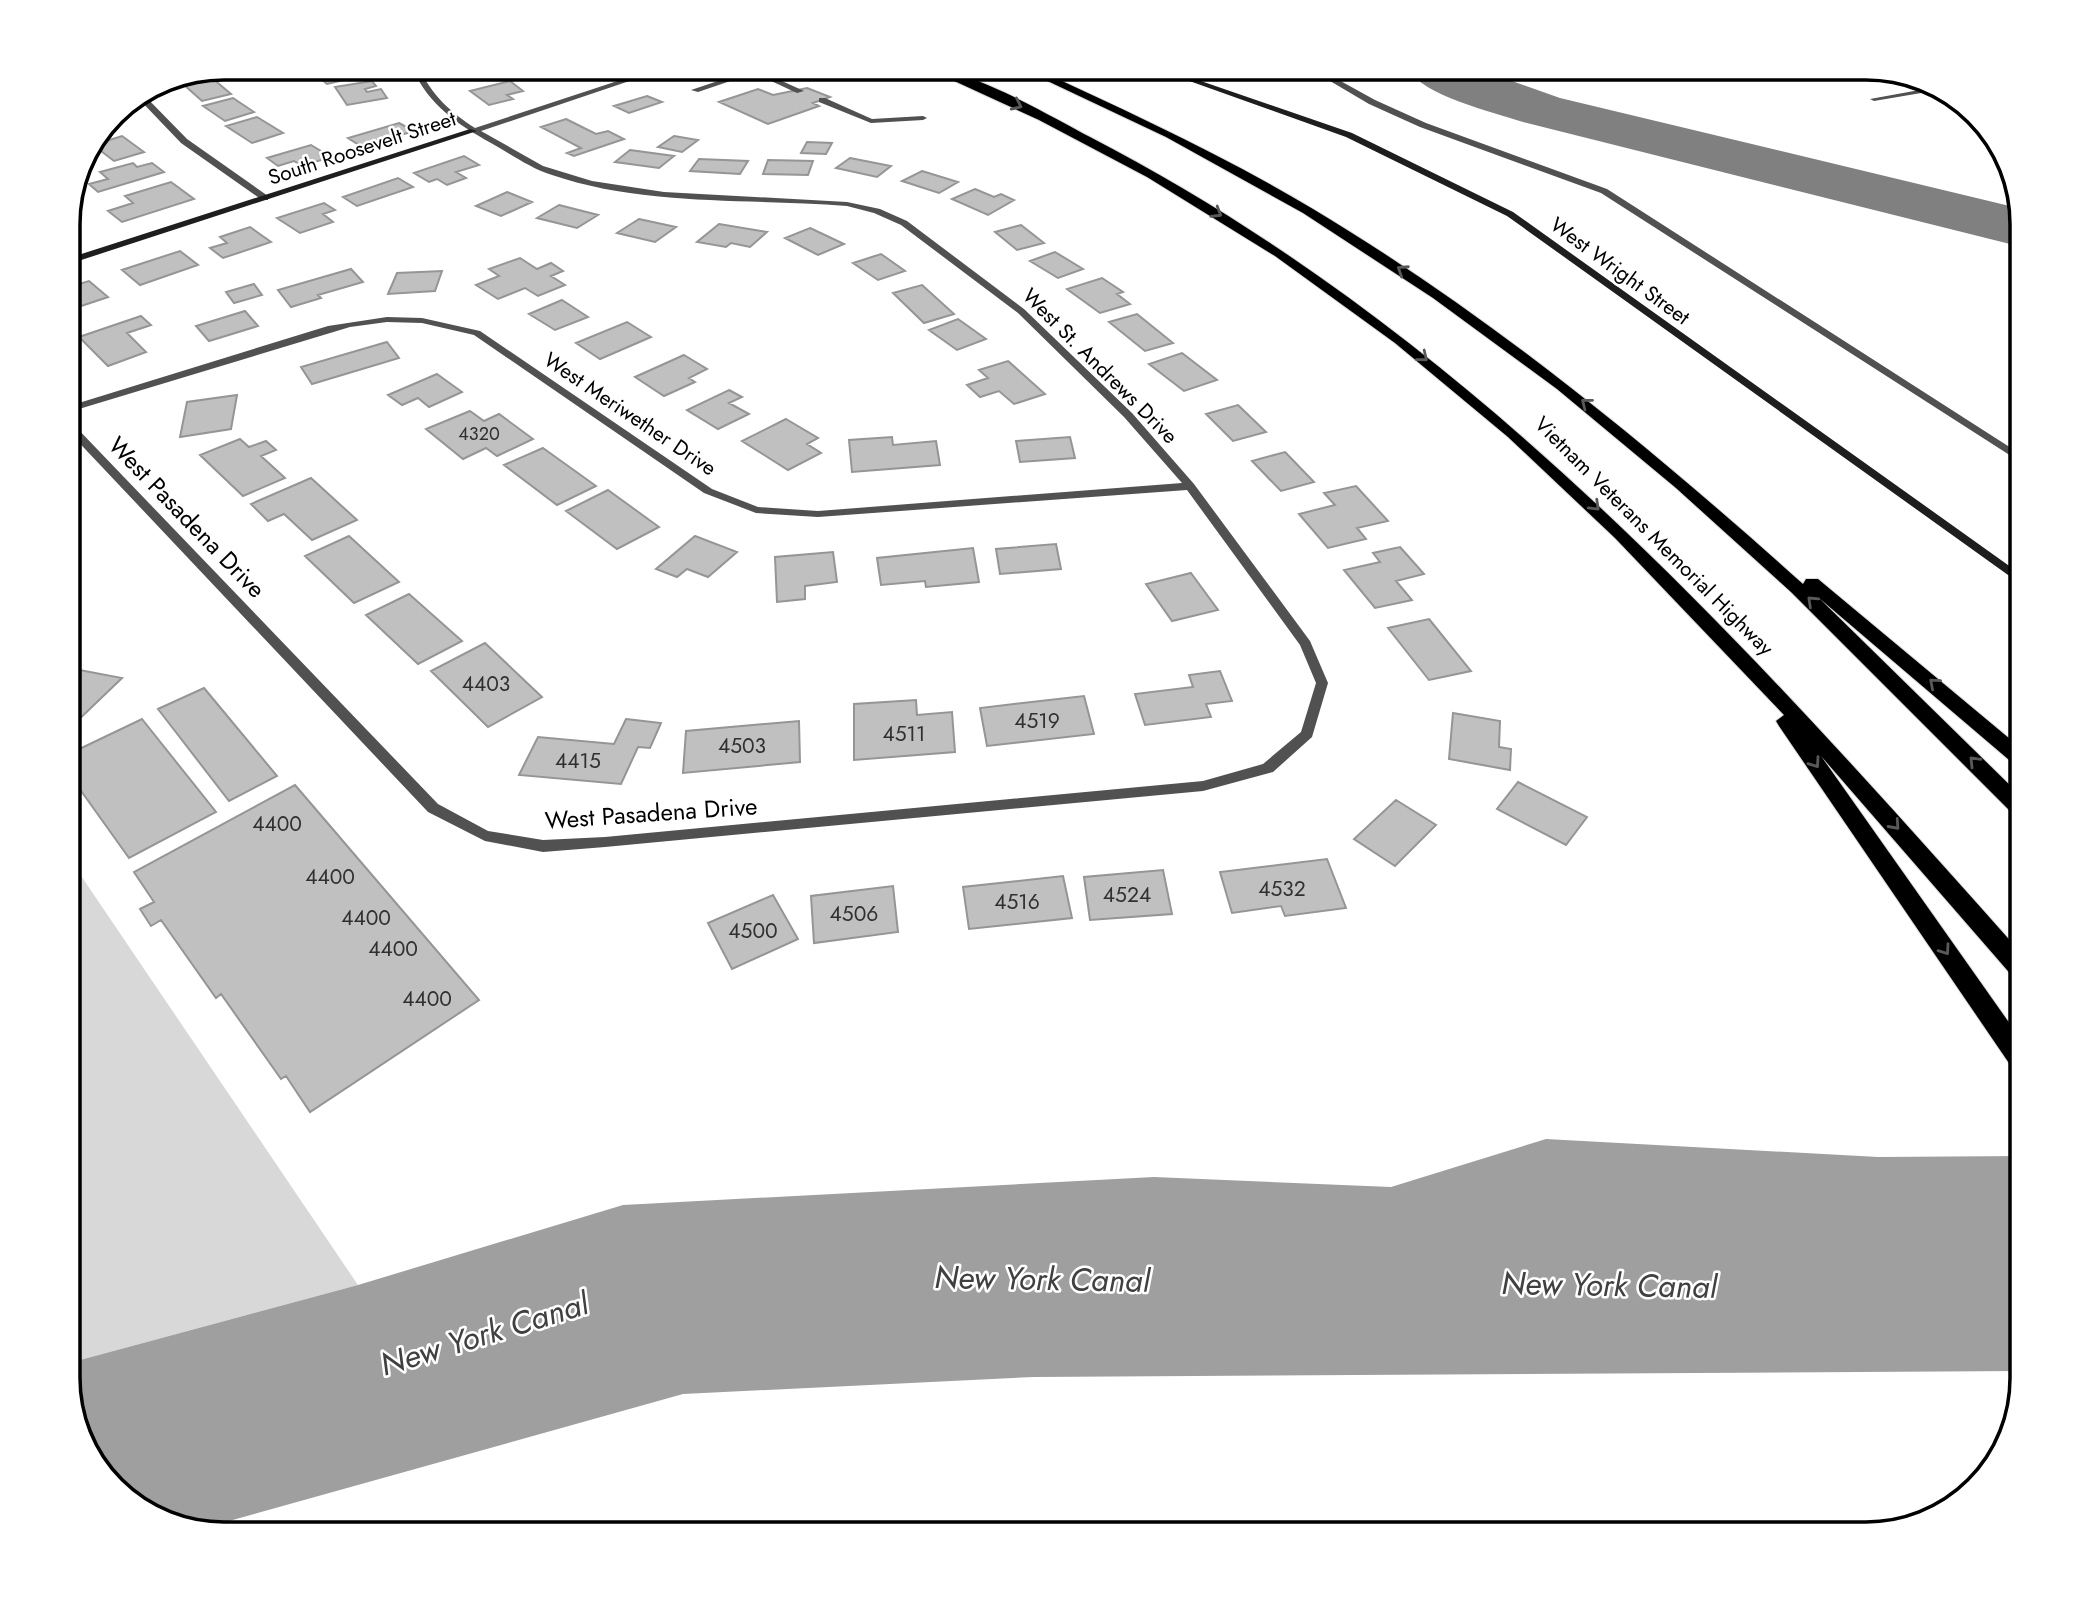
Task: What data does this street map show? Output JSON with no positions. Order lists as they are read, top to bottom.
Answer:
{
  "streets": {
    "highway": ["Vietnam Veterans Memorial Highway"],
    "street": [
      "South Roosevelt Street",
      "West Wright Street",
      "West St. Andrews Drive",
      "West Meriwether Drive",
      "West Pasadena Drive"
    ]
  },
  "crossings": [
    ["South Roosevelt Street", "West St. Andrews Drive"],
    ["West St. Andrews Drive", "West Meriwether Drive"],
    ["West St. Andrews Drive", "West Pasadena Drive"]
  ],
  "water": ["New York Canal"],
  "house_numbers": [
    "4320",
    "4403",
    "4519",
    "4511",
    "4503",
    "4415",
    "4400",
    "4400",
    "4532",
    "4524",
    "4516",
    "4506",
    "4400",
    "4500",
    "4400",
    "4400"
  ]
}
